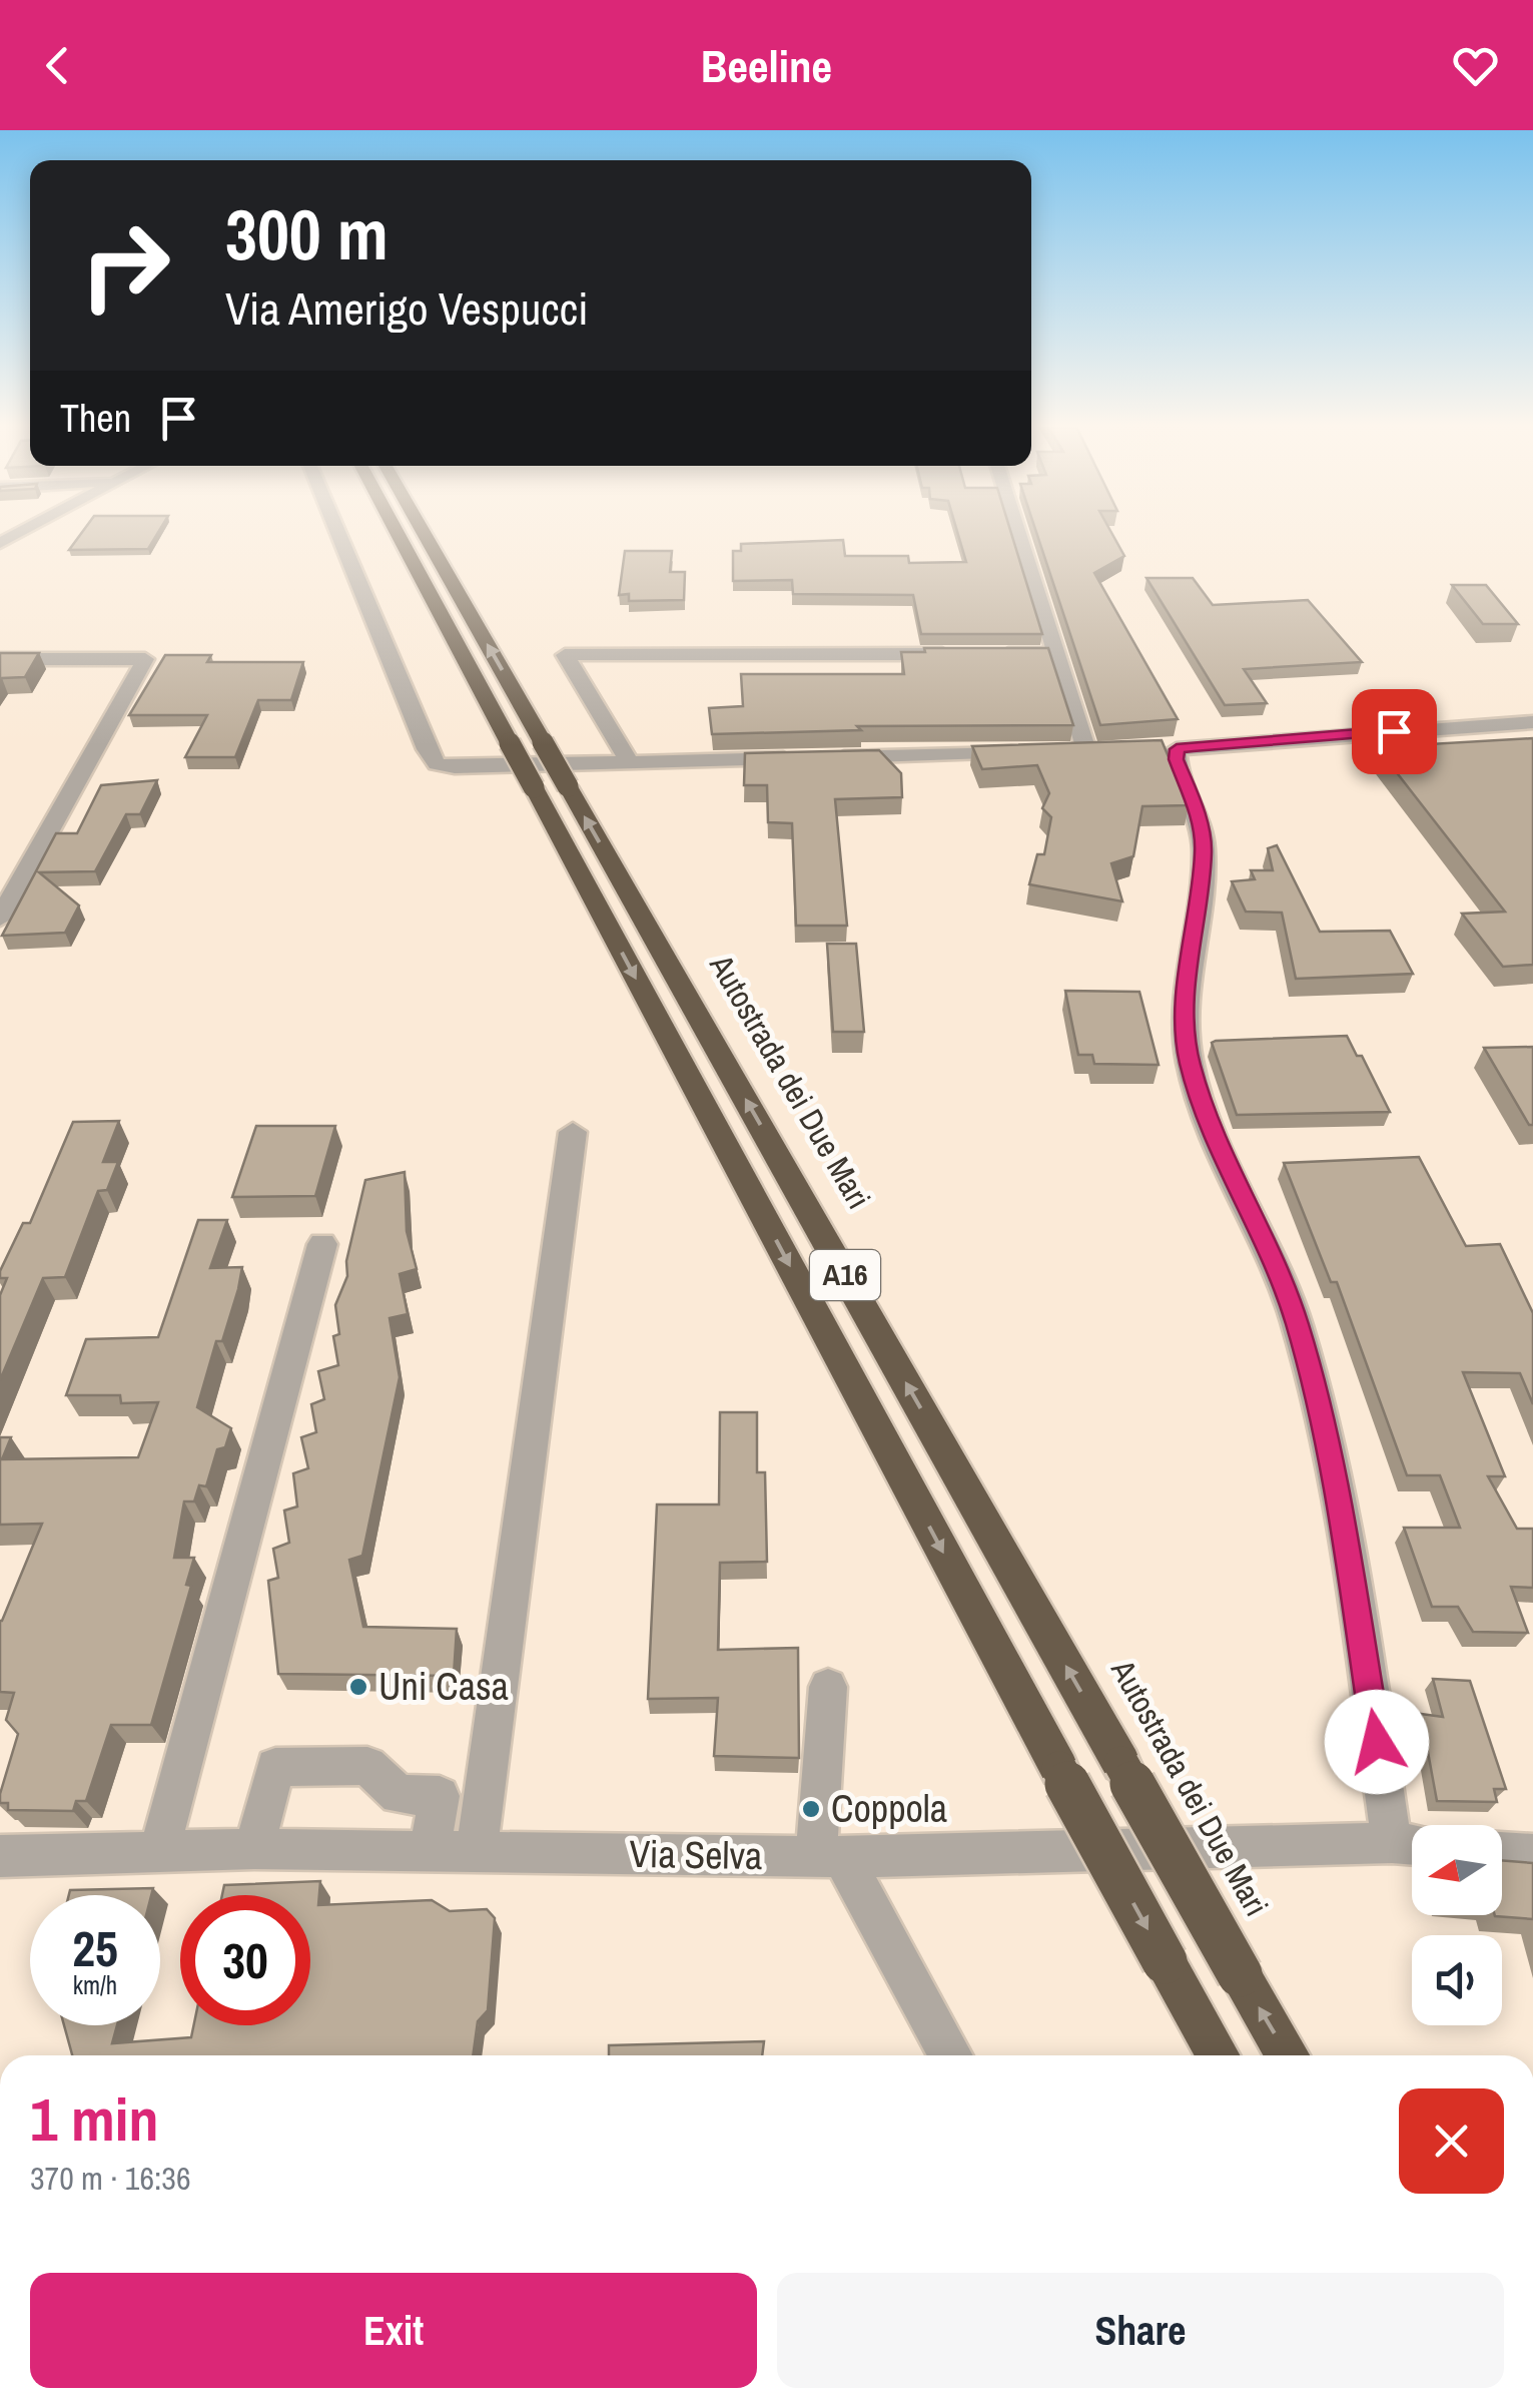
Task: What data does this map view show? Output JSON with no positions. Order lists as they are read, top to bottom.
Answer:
{
  "streets": {
    "highway": ["Autostrada dei Due Mari", "A16"],
    "street": ["Via Selva"]
  },
  "places": ["Uni Casa", "Coppola"],
  "north": "left",
  "page": {
    "header": "Beeline",
    "turn": ["300 m", "Via Amerigo Vespucci"],
    "then": "Then",
    "speed": "25 km/h",
    "limit": "30",
    "heading": ["1 min", "370 m · 16:36"],
    "buttons": ["Exit", "Share"]
  }
}
